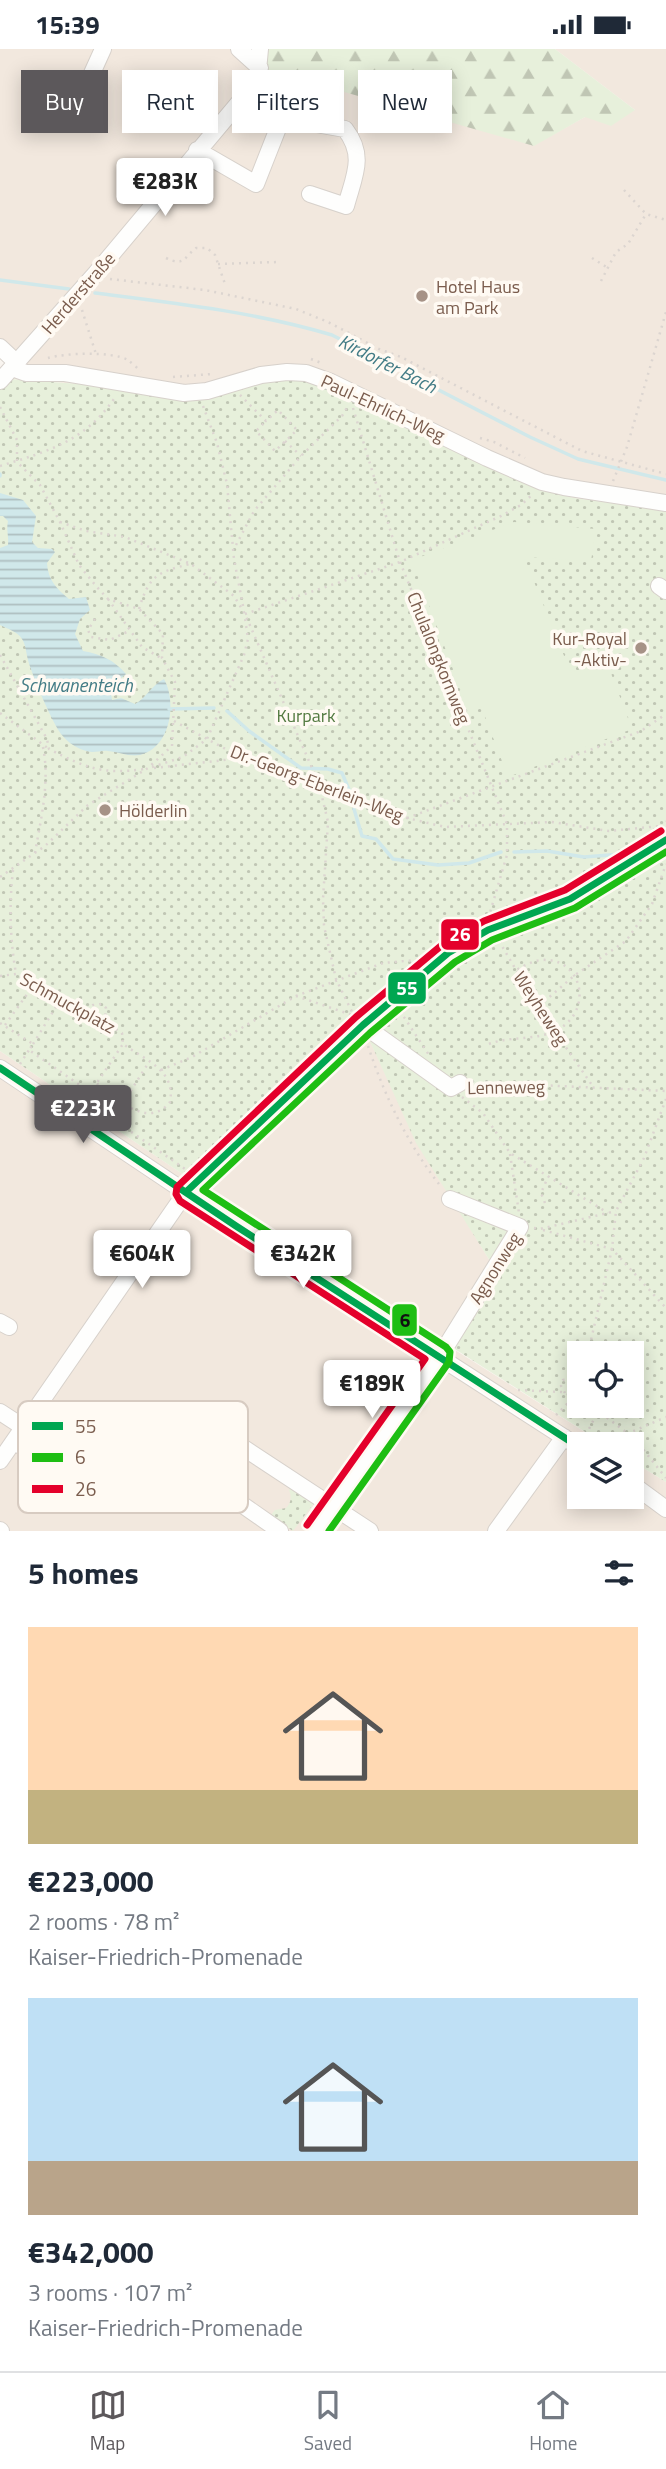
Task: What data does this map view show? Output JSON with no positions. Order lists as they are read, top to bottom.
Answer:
{
  "streets": {
    "street": ["Herderstraße", "Paul-Ehrlich-Weg", "Agnonweg"],
    "path": [
      "Chulalongkornweg",
      "Dr.-Georg-Eberlein-Weg",
      "Schmuckplatz",
      "Weyheweg",
      "Lenneweg"
    ]
  },
  "crossings": [
    ["Herderstraße", "Paul-Ehrlich-Weg"],
    ["Chulalongkornweg", "Dr.-Georg-Eberlein-Weg"],
    ["Chulalongkornweg", "Weyheweg"],
    ["Weyheweg", "Lenneweg"]
  ],
  "water": ["Kirdorfer Bach", "Schwanenteich"],
  "parks": ["Kurpark"],
  "places": ["Hotel Haus am Park", "Kur-Royal -Aktiv-", "Hölderlin"],
  "lines": ["transit line 26", "transit line 55", "transit line 6"],
  "legend": ["55", "6", "26"],
  "page": {
    "status": "15:39",
    "chip": [
      "Buy",
      "Rent",
      "Filters",
      "New"
    ],
    "price": [
      "€283K",
      "€223K",
      "€604K",
      "€342K",
      "€189K"
    ],
    "heading": "5 homes",
    "list": [
      {
        "name": "€223,000",
        "note": "2 rooms · 78 m² · Kaiser-Friedrich-Promenade"
      },
      {
        "name": "€342,000",
        "note": "3 rooms · 107 m² · Kaiser-Friedrich-Promenade"
      }
    ],
    "tabs": ["Map", "Saved", "Home"]
  }
}
